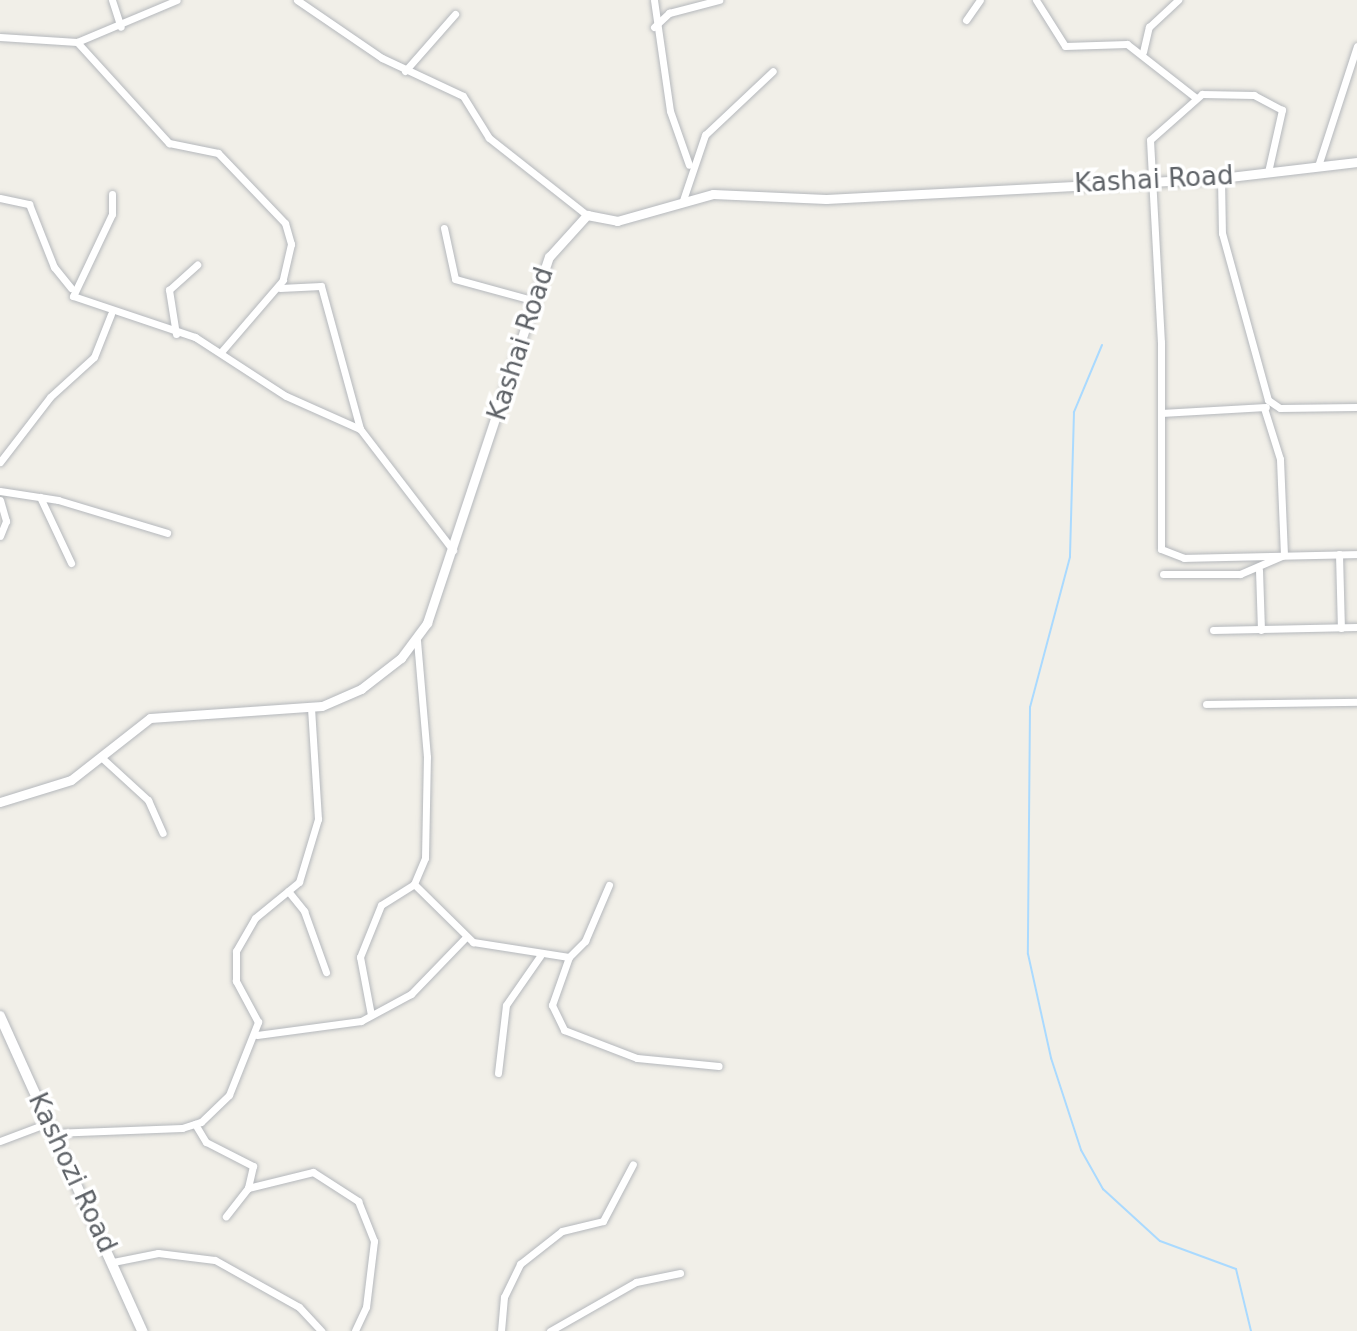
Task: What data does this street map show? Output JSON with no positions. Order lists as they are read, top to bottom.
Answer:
{
  "streets": {
    "main road": ["Kashozi Road"],
    "street": ["Kashai Road"]
  }
}
